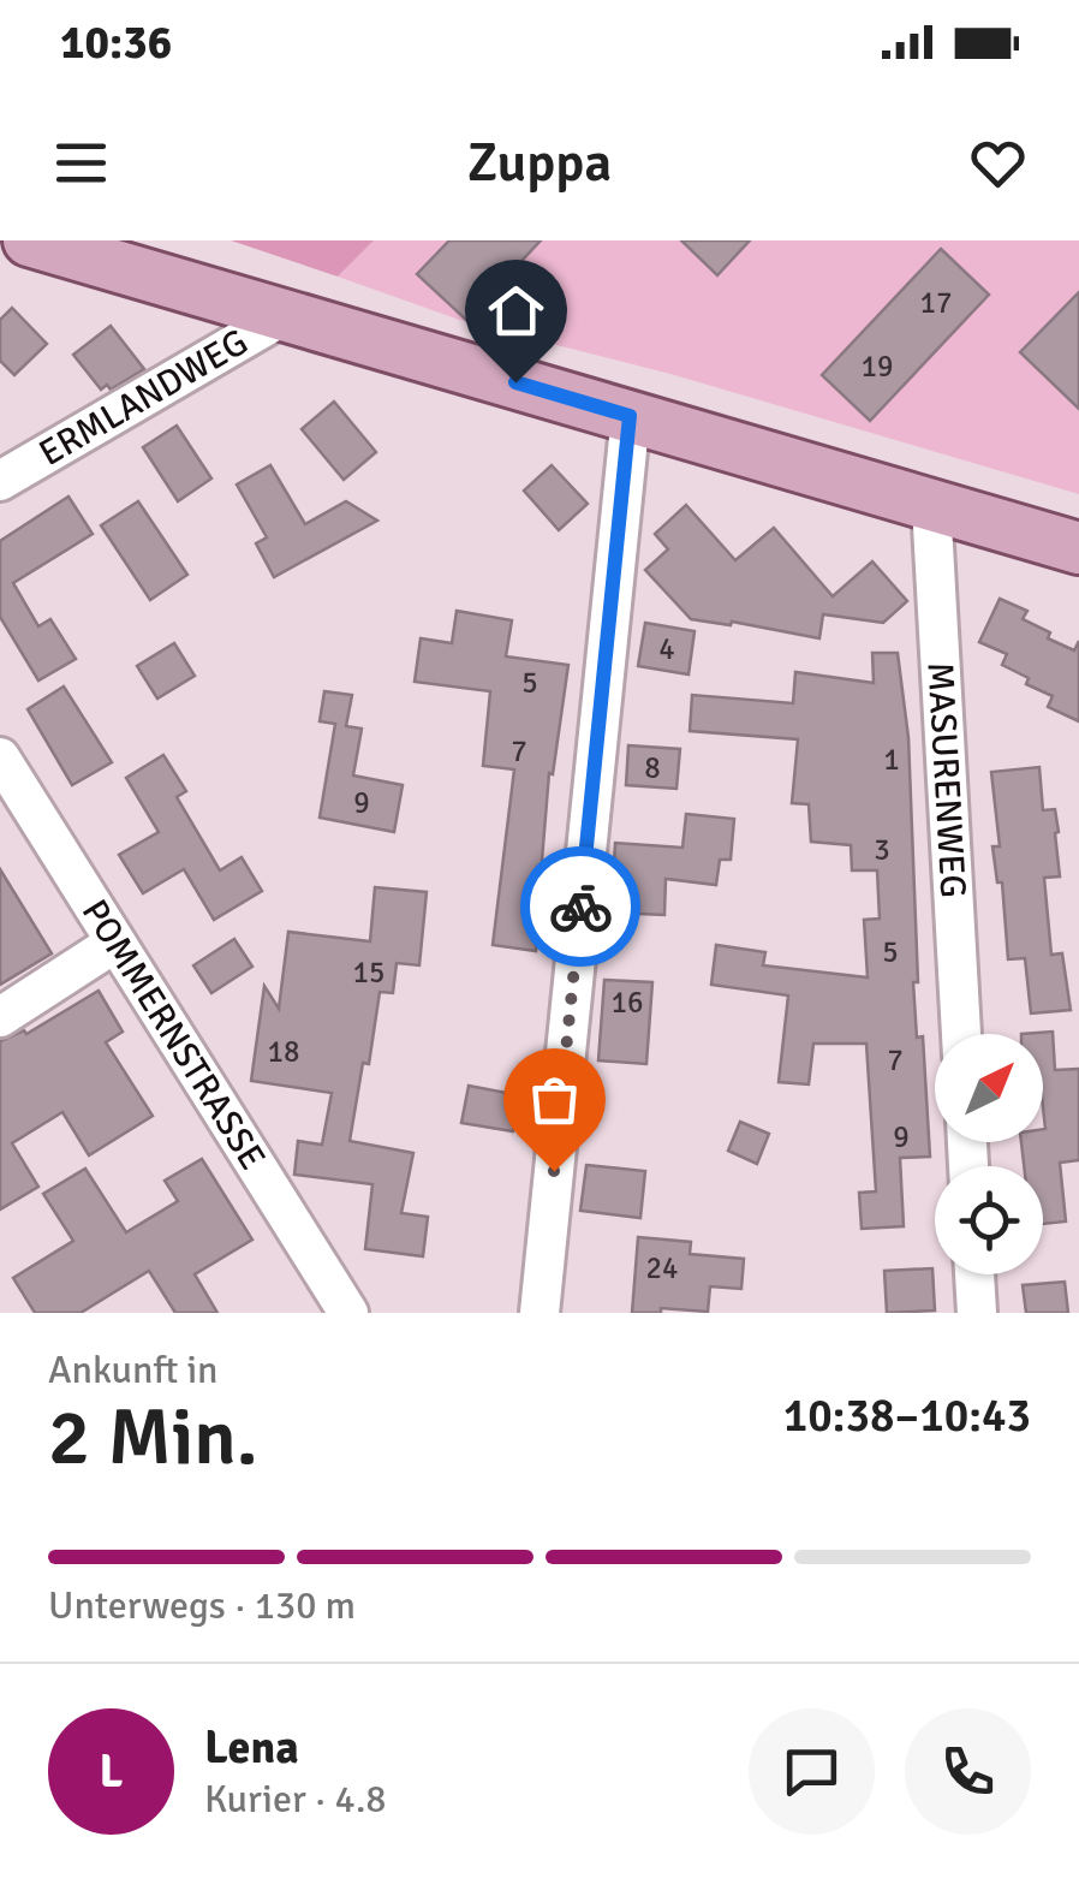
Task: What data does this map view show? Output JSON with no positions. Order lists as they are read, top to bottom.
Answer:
{
  "streets": {
    "street": ["ERMLANDWEG", "MASURENWEG", "POMMERNSTRASSE"]
  },
  "house_numbers": [
    "17",
    "19",
    "4",
    "5",
    "7",
    "1",
    "8",
    "9",
    "3",
    "5",
    "15",
    "16",
    "18",
    "7",
    "9",
    "24"
  ],
  "north": "top right",
  "page": {
    "status": "10:36",
    "header": "Zuppa",
    "heading": ["2 Min.", "Ankunft in", "10:38–10:43"],
    "panel": ["Lena", "Kurier · 4.8"],
    "bar": "Unterwegs · 130 m",
    "round": "L"
  }
}
